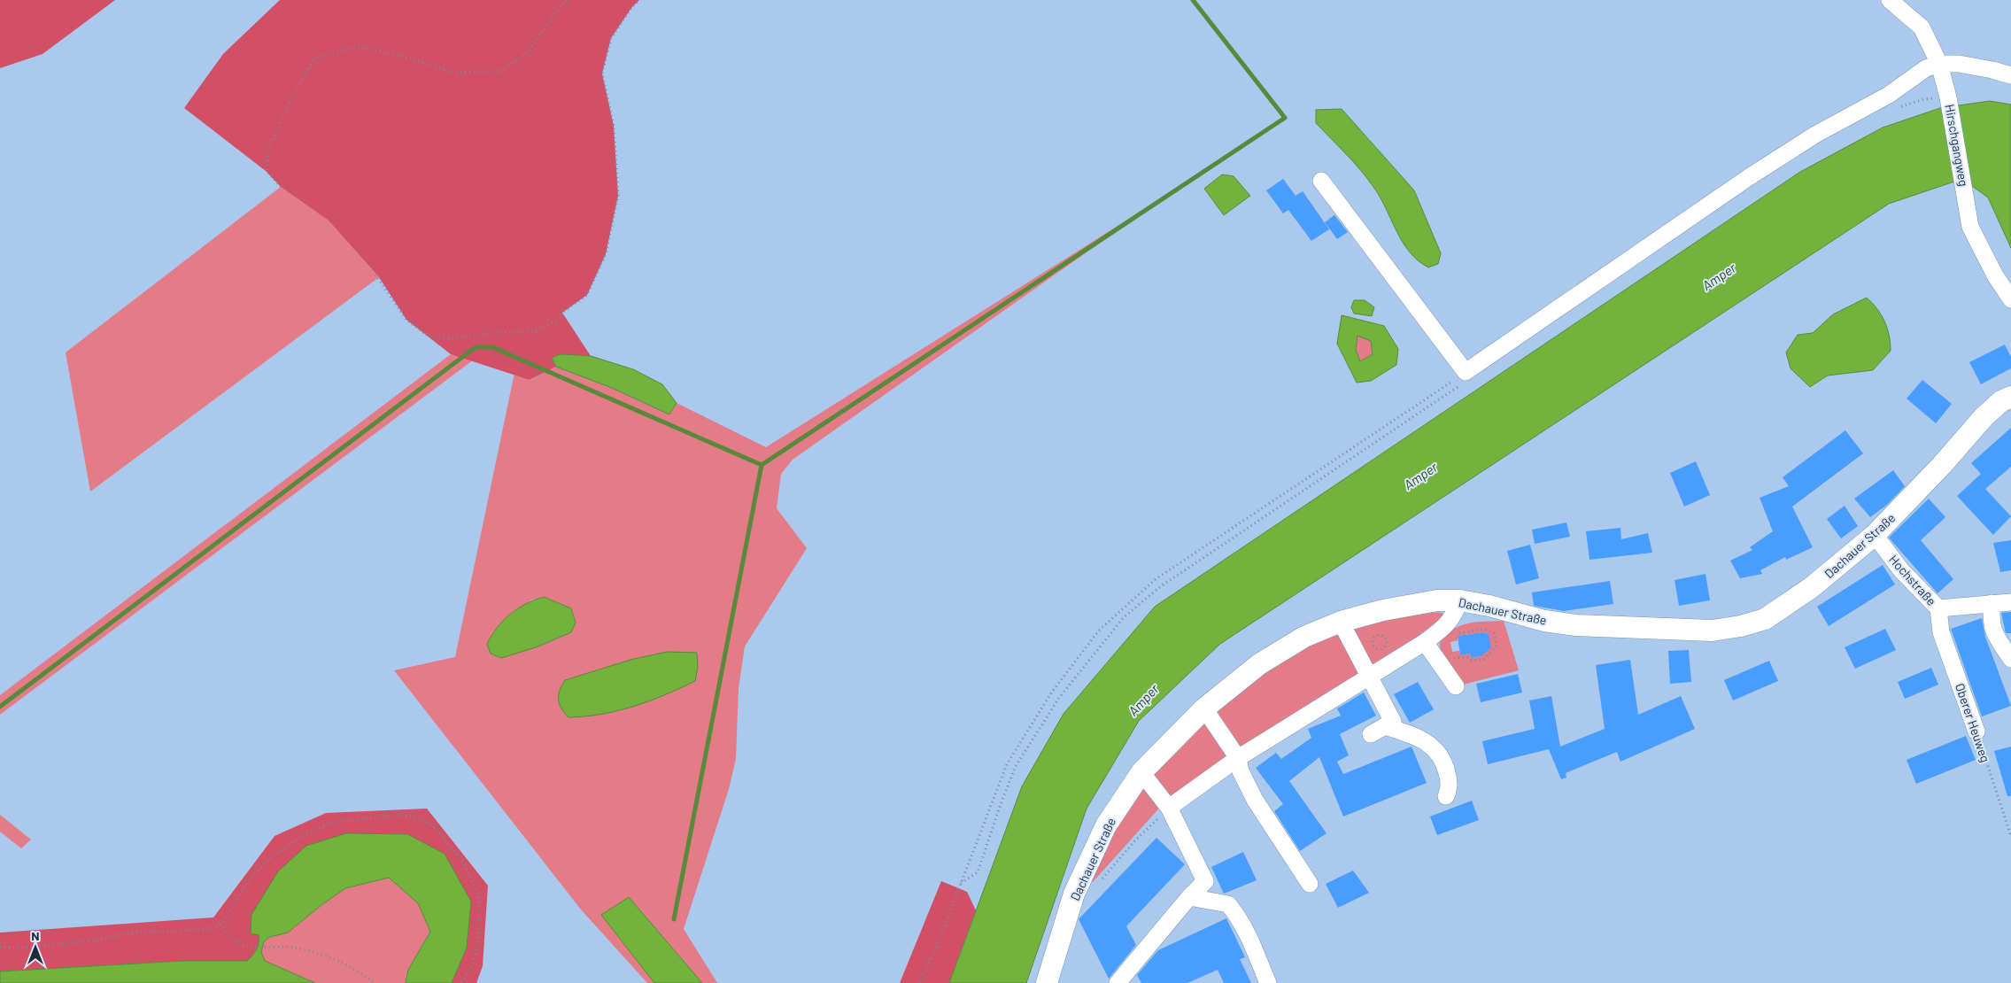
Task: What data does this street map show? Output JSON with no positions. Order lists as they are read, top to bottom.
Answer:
{
  "streets": {
    "main road": ["Dachauer Straße"],
    "street": ["Hirschgangweg", "Hochstraße", "Oberer Heuweg"]
  },
  "crossings": [
    ["Dachauer Straße", "Hochstraße"],
    ["Hochstraße", "Oberer Heuweg"]
  ],
  "water": ["Amper"],
  "north": "top"
}
